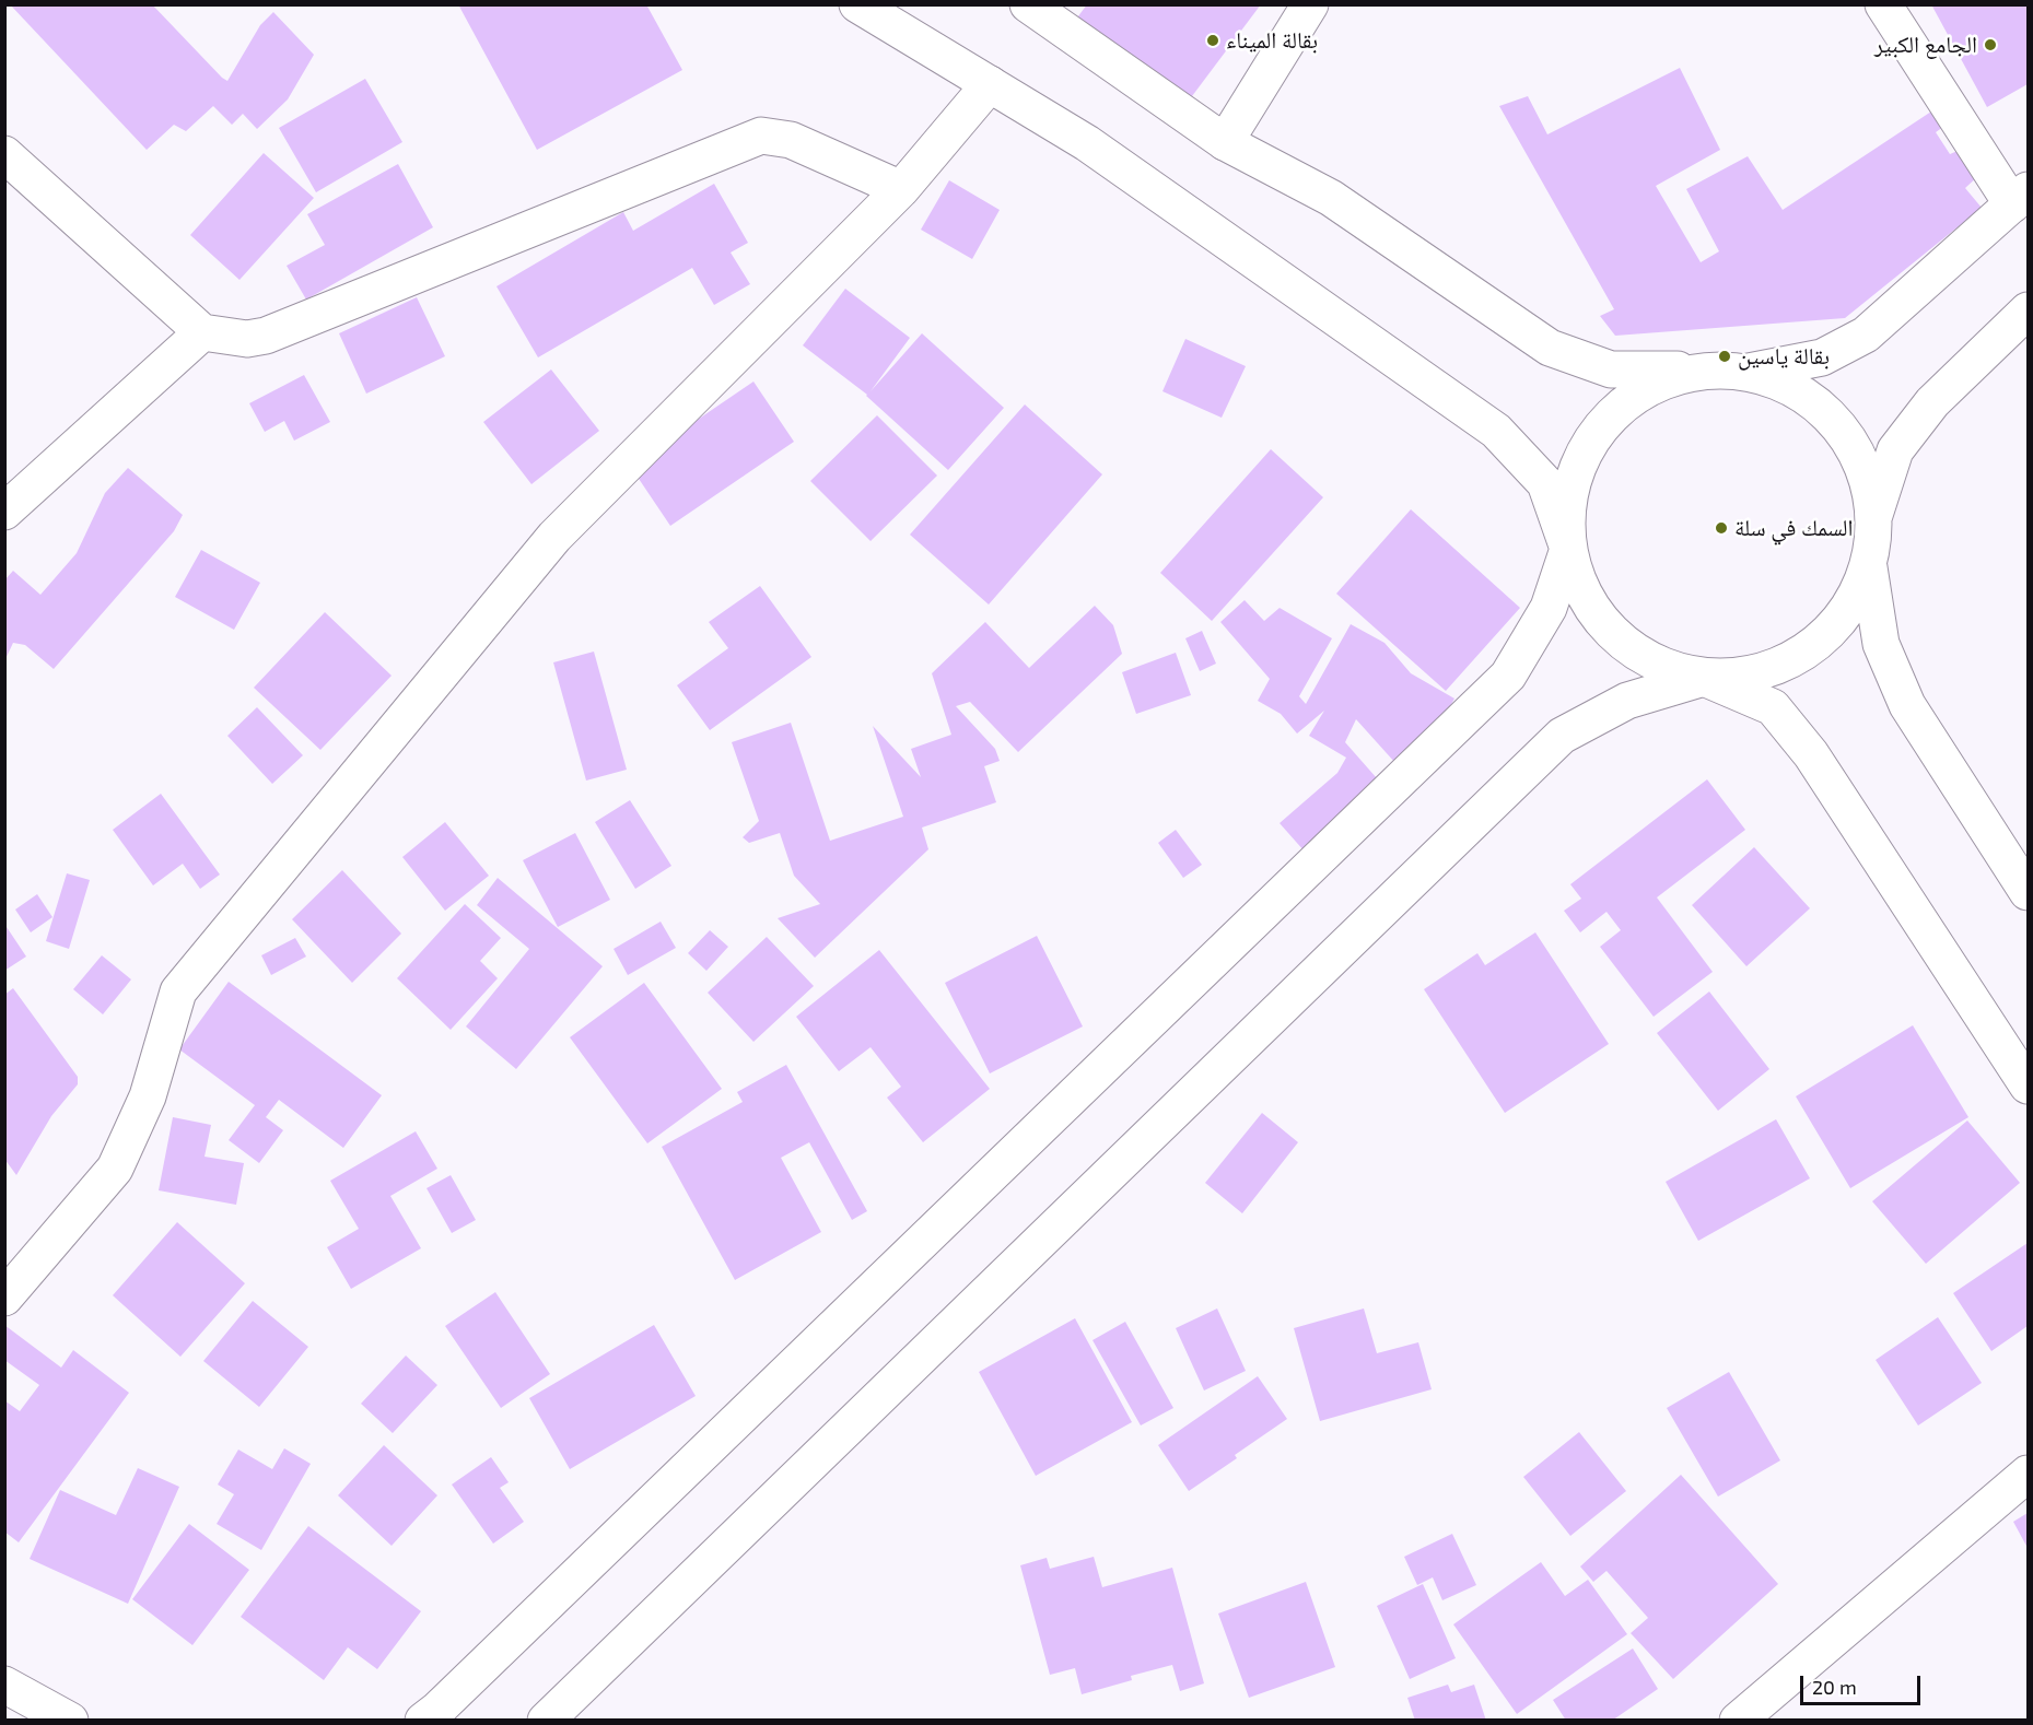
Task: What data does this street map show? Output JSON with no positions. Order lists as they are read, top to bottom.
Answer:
{
  "places": [
    "بقالة الميناء",
    "الجامع الكبير",
    "بقالة ياسين",
    "السمك في سلة"
  ],
  "scale_bar": "20 m"
}
